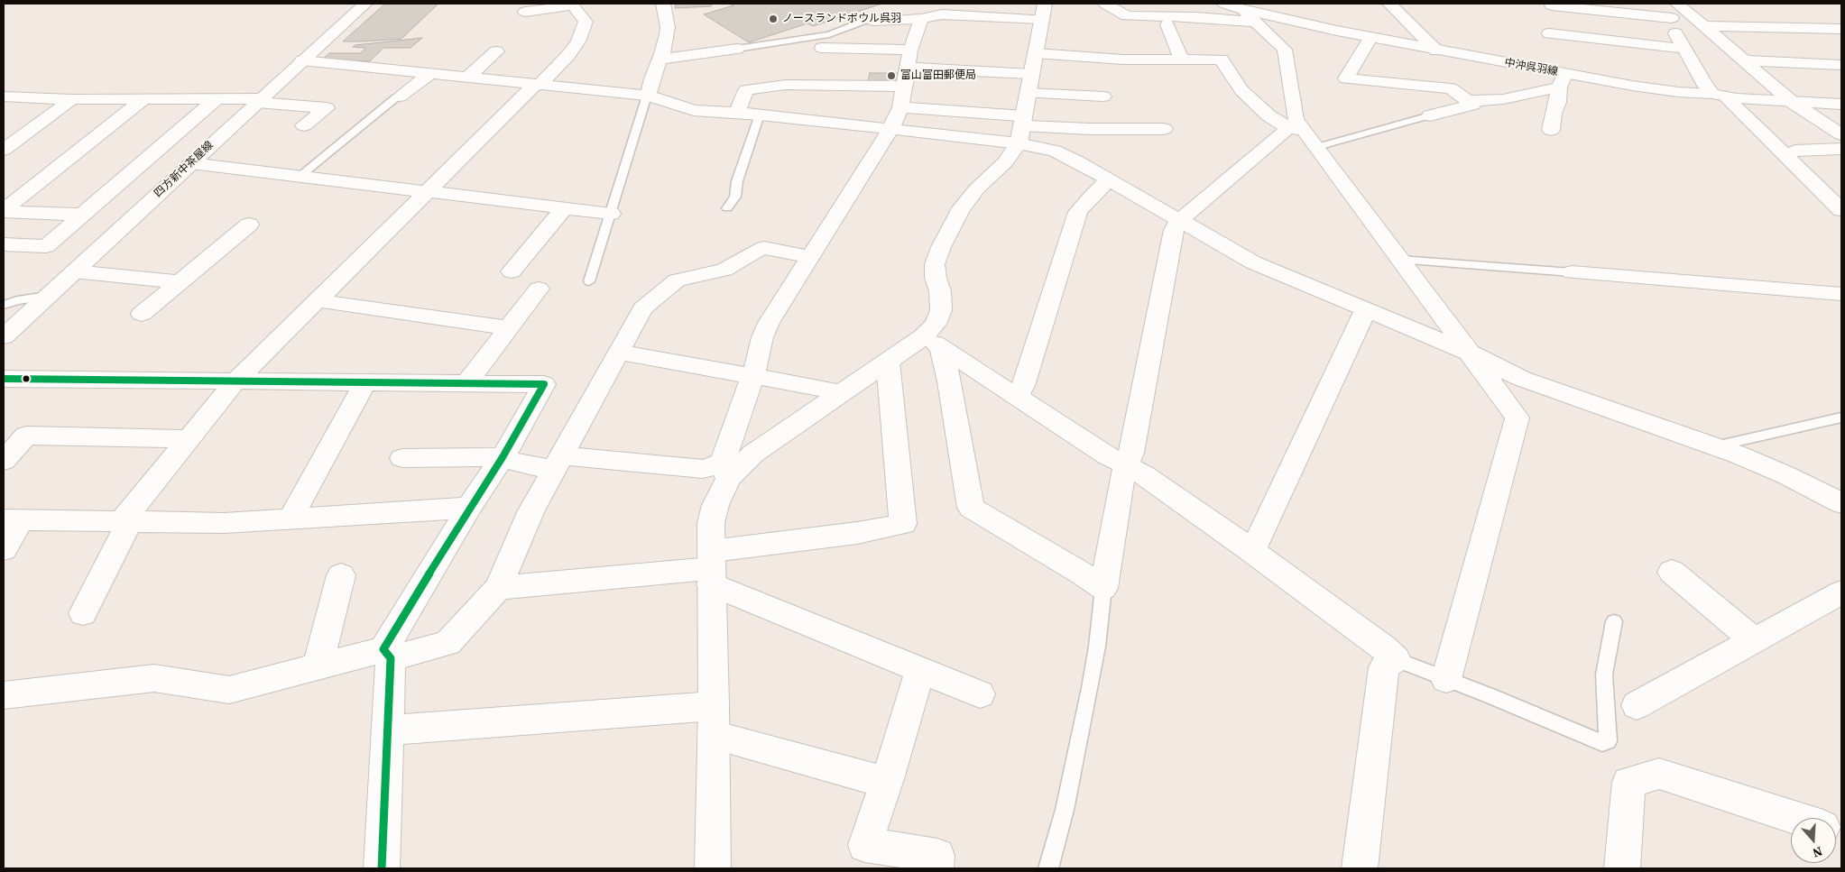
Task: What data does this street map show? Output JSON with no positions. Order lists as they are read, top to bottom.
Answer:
{
  "streets": {
    "street": ["中沖呉羽線", "四方新中茶屋線"]
  },
  "places": ["ノースランドボウル呉羽", "富山富田郵便局"],
  "north": "bottom"
}
